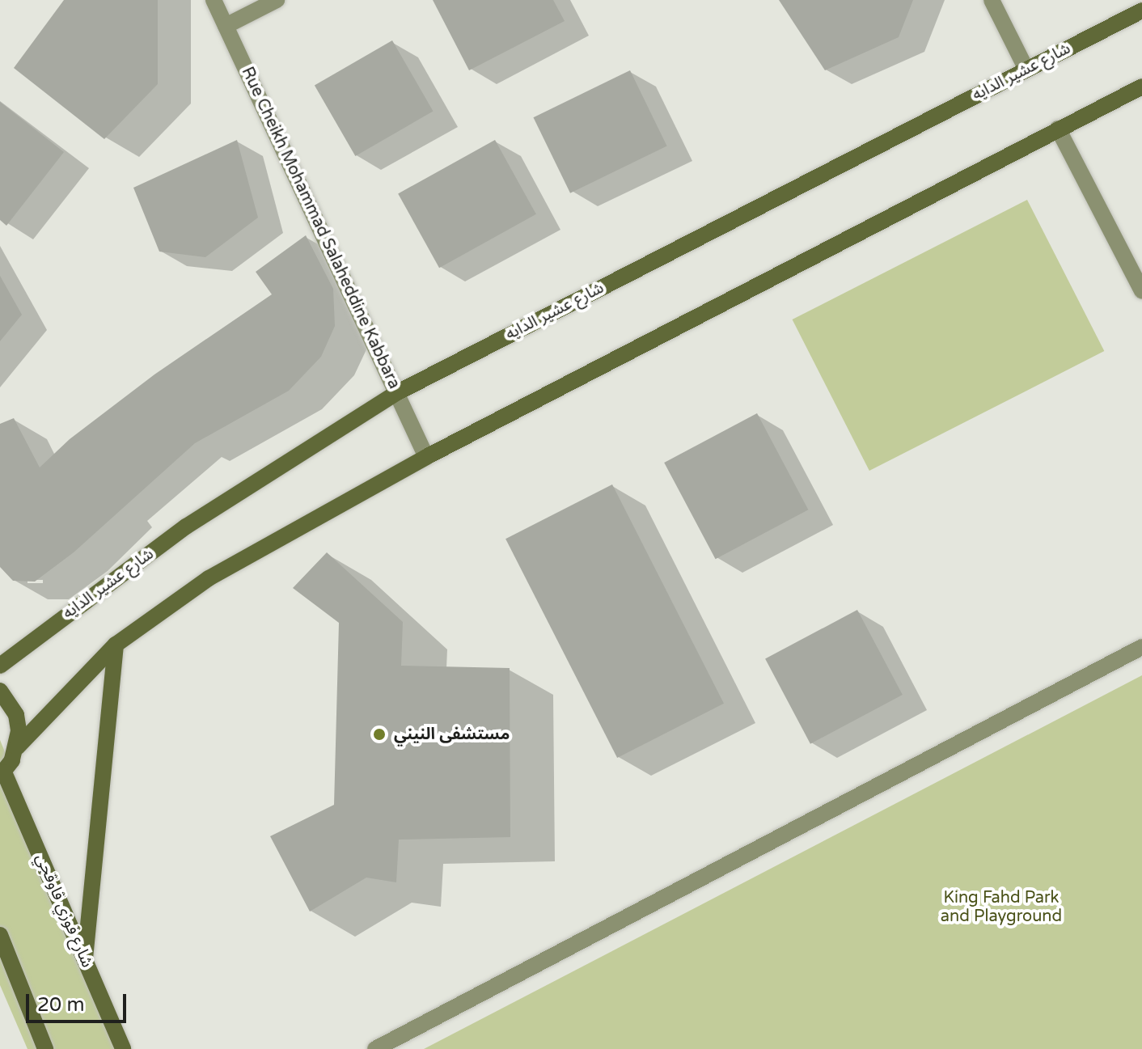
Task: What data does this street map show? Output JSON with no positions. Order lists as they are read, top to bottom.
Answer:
{
  "streets": {
    "street": ["شارع عشير الدايه", "Rue Cheikh Mohammad Salaheddine Kabbara", "شارع فوزي قاوقجي"]
  },
  "crossings": [
    ["شارع عشير الدايه", "Rue Cheikh Mohammad Salaheddine Kabbara"]
  ],
  "parks": ["King Fahd Park and Playground"],
  "places": ["مستشفى النيني"],
  "scale_bar": "20 m"
}
